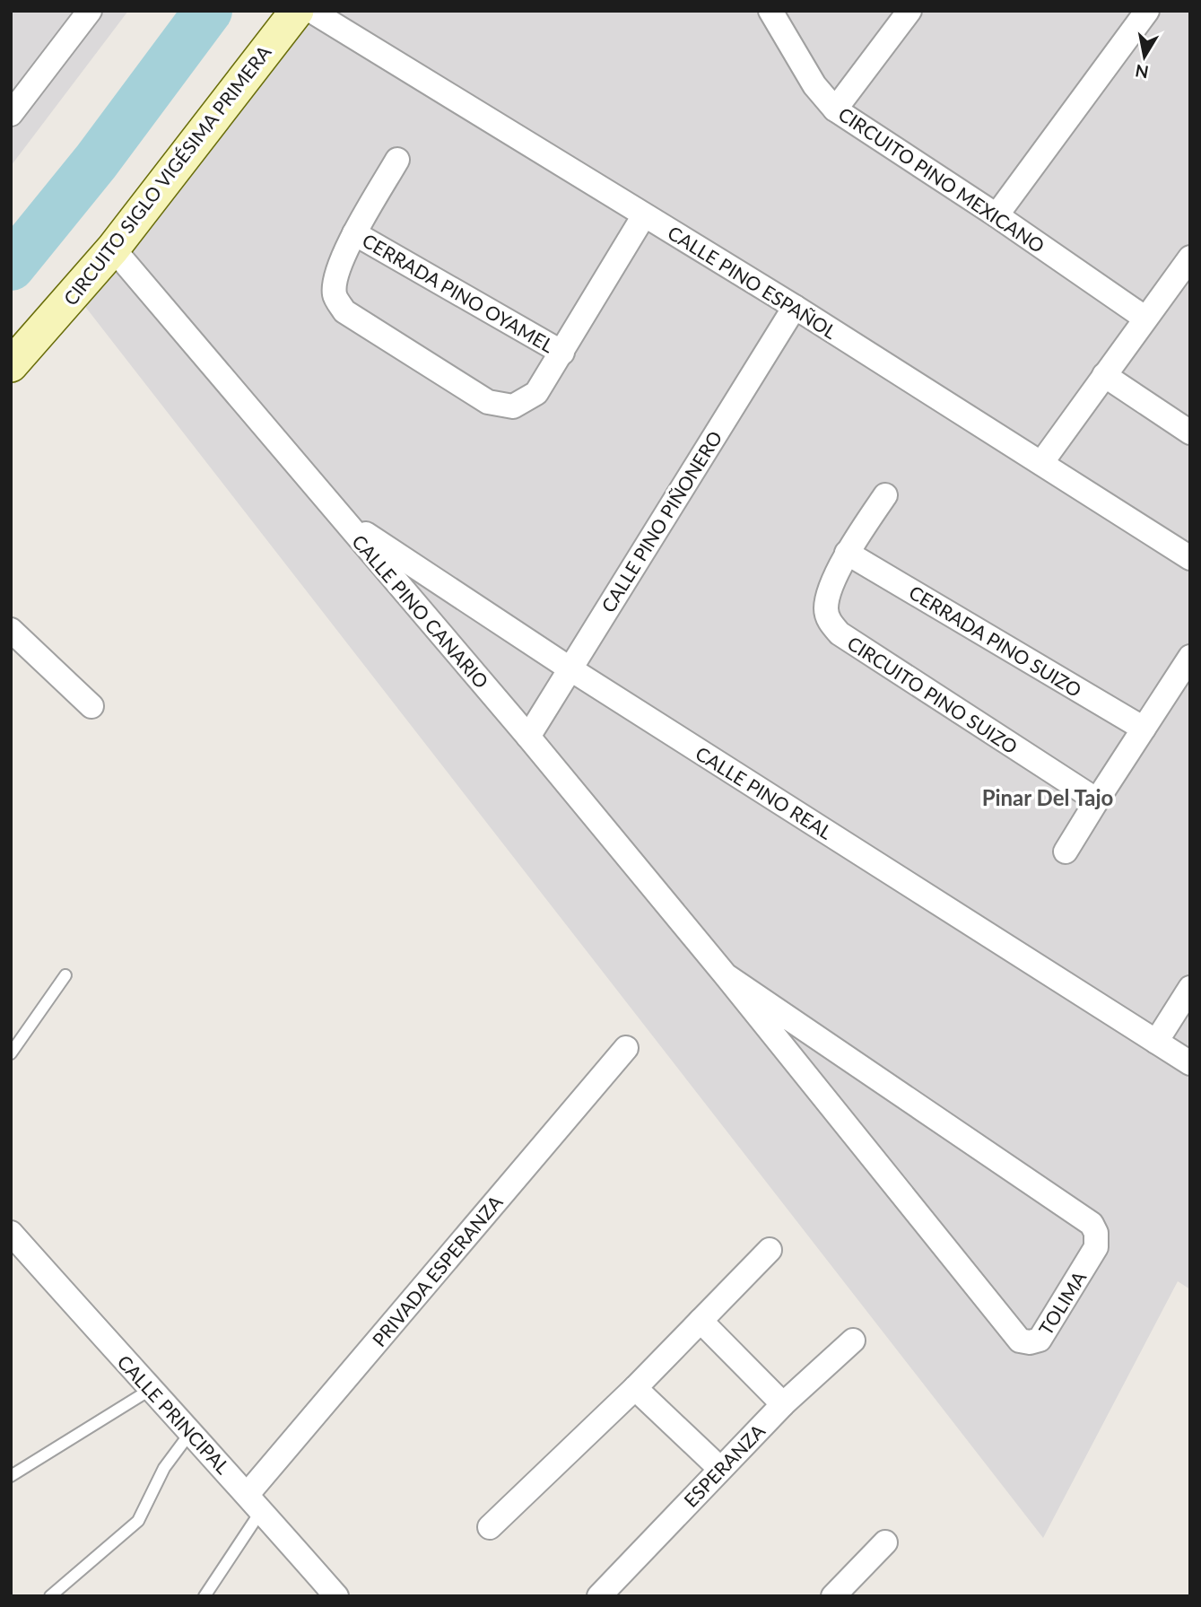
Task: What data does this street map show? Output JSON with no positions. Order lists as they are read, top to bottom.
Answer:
{
  "streets": {
    "main road": ["CIRCUITO SIGLO VIGÉSIMA PRIMERA"],
    "street": [
      "CIRCUITO PINO MEXICANO",
      "CALLE PINO ESPAÑOL",
      "CERRADA PINO OYAMEL",
      "CALLE PINO PIÑONERO",
      "CALLE PINO CANARIO",
      "CERRADA PINO SUIZO",
      "CIRCUITO PINO SUIZO",
      "CALLE PINO REAL",
      "PRIVADA ESPERANZA",
      "TOLIMA",
      "CALLE PRINCIPAL",
      "ESPERANZA"
    ]
  },
  "crossings": [
    ["CIRCUITO SIGLO VIGÉSIMA PRIMERA", "CALLE PINO CANARIO"],
    ["CALLE PINO ESPAÑOL", "CERRADA PINO OYAMEL"],
    ["CALLE PINO ESPAÑOL", "CALLE PINO PIÑONERO"],
    ["CALLE PINO PIÑONERO", "CALLE PINO CANARIO"],
    ["CALLE PINO PIÑONERO", "CALLE PINO REAL"],
    ["CALLE PINO CANARIO", "CALLE PINO REAL"],
    ["CALLE PINO CANARIO", "TOLIMA"],
    ["CERRADA PINO SUIZO", "CIRCUITO PINO SUIZO"],
    ["PRIVADA ESPERANZA", "CALLE PRINCIPAL"]
  ],
  "districts": ["Pinar Del Tajo"],
  "north": "bottom"
}
